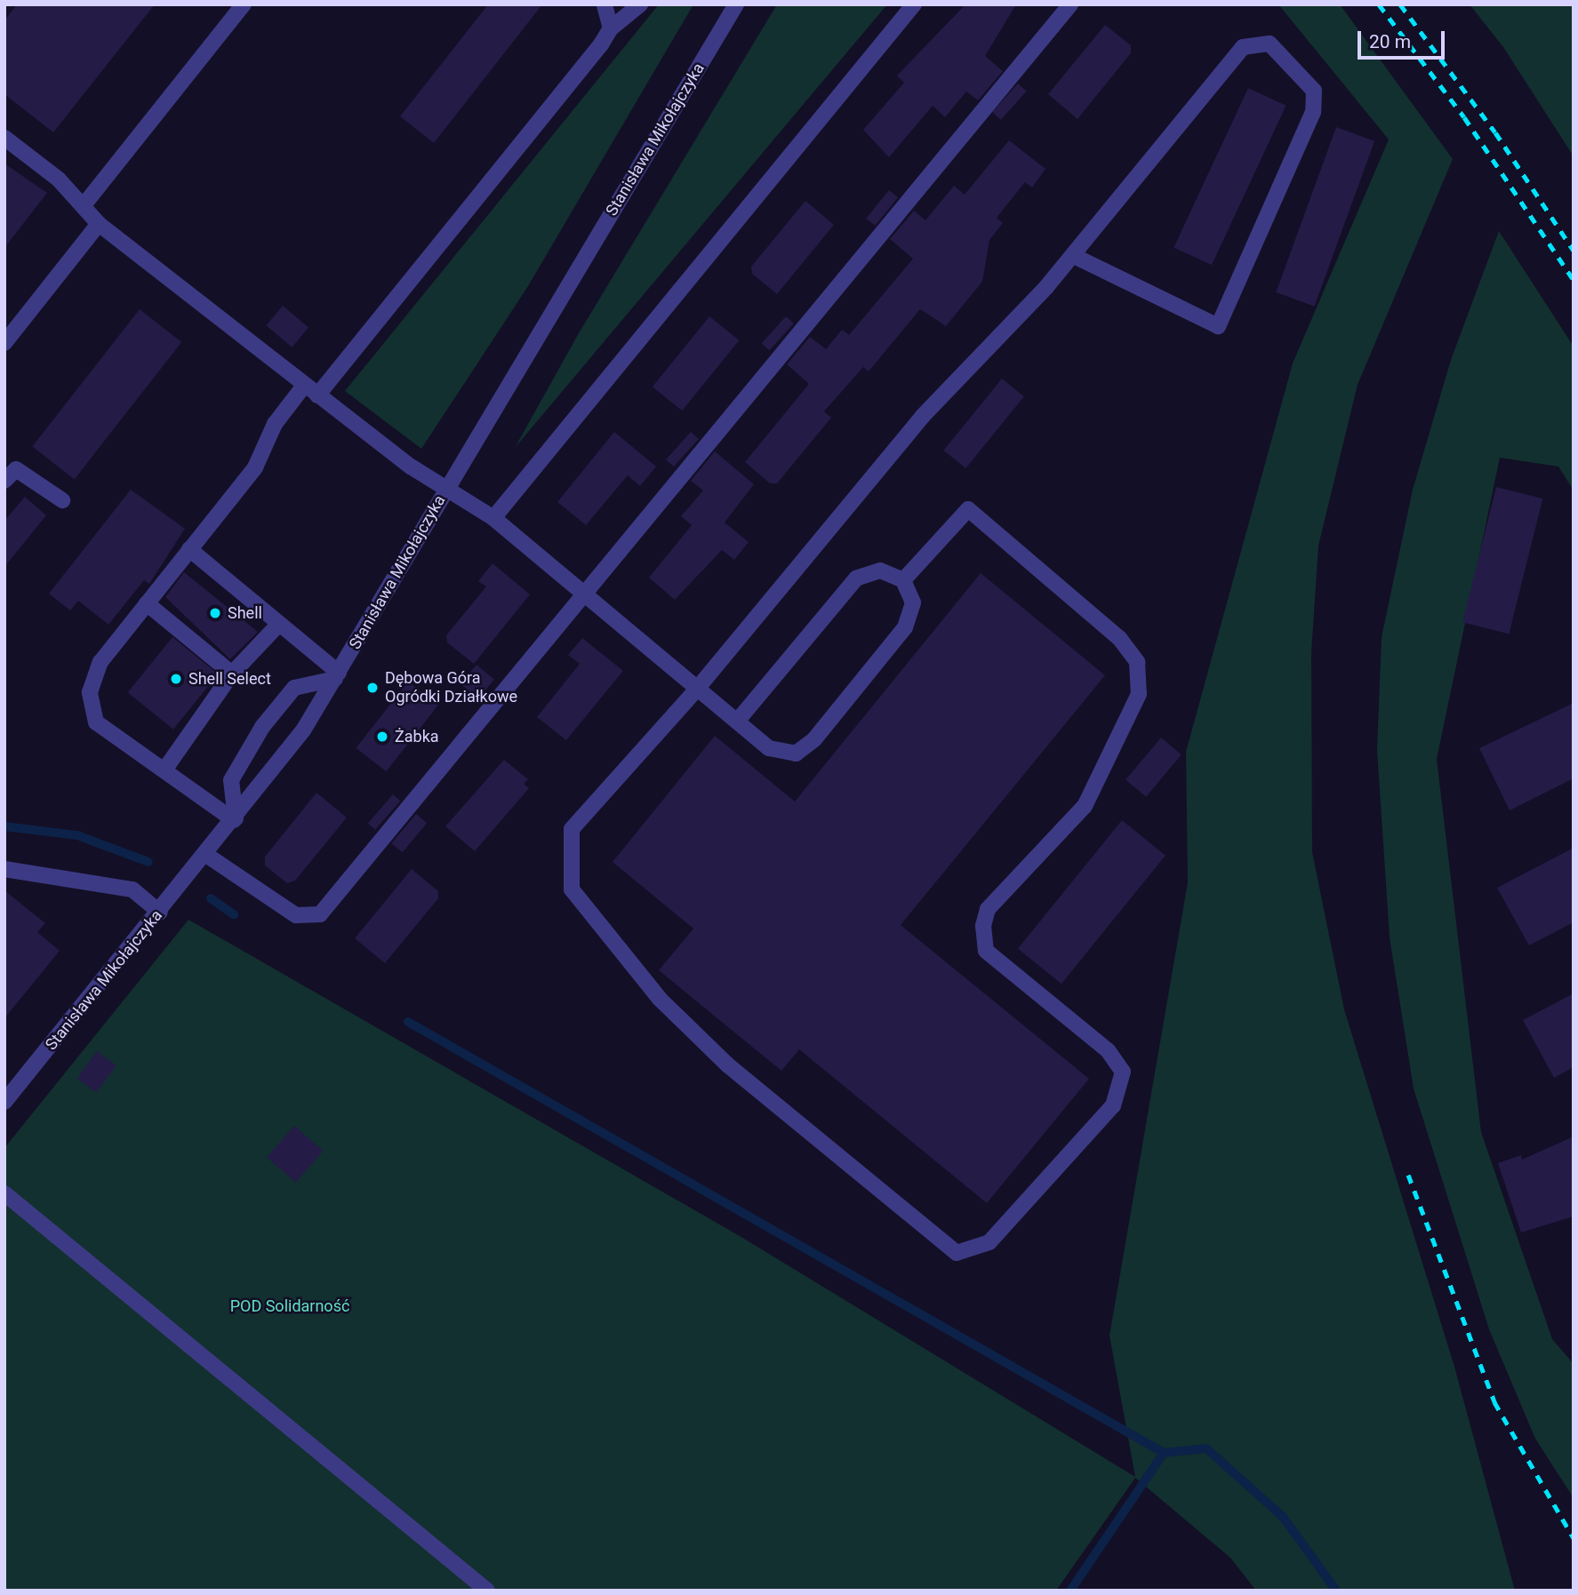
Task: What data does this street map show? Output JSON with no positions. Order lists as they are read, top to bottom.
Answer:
{
  "streets": {
    "street": ["Stanisława Mikołajczyka"]
  },
  "parks": ["POD Solidarność"],
  "places": [
    "Shell",
    "Shell Select",
    "Dębowa Góra Ogródki Działkowe",
    "Żabka"
  ],
  "scale_bar": "20 m"
}
